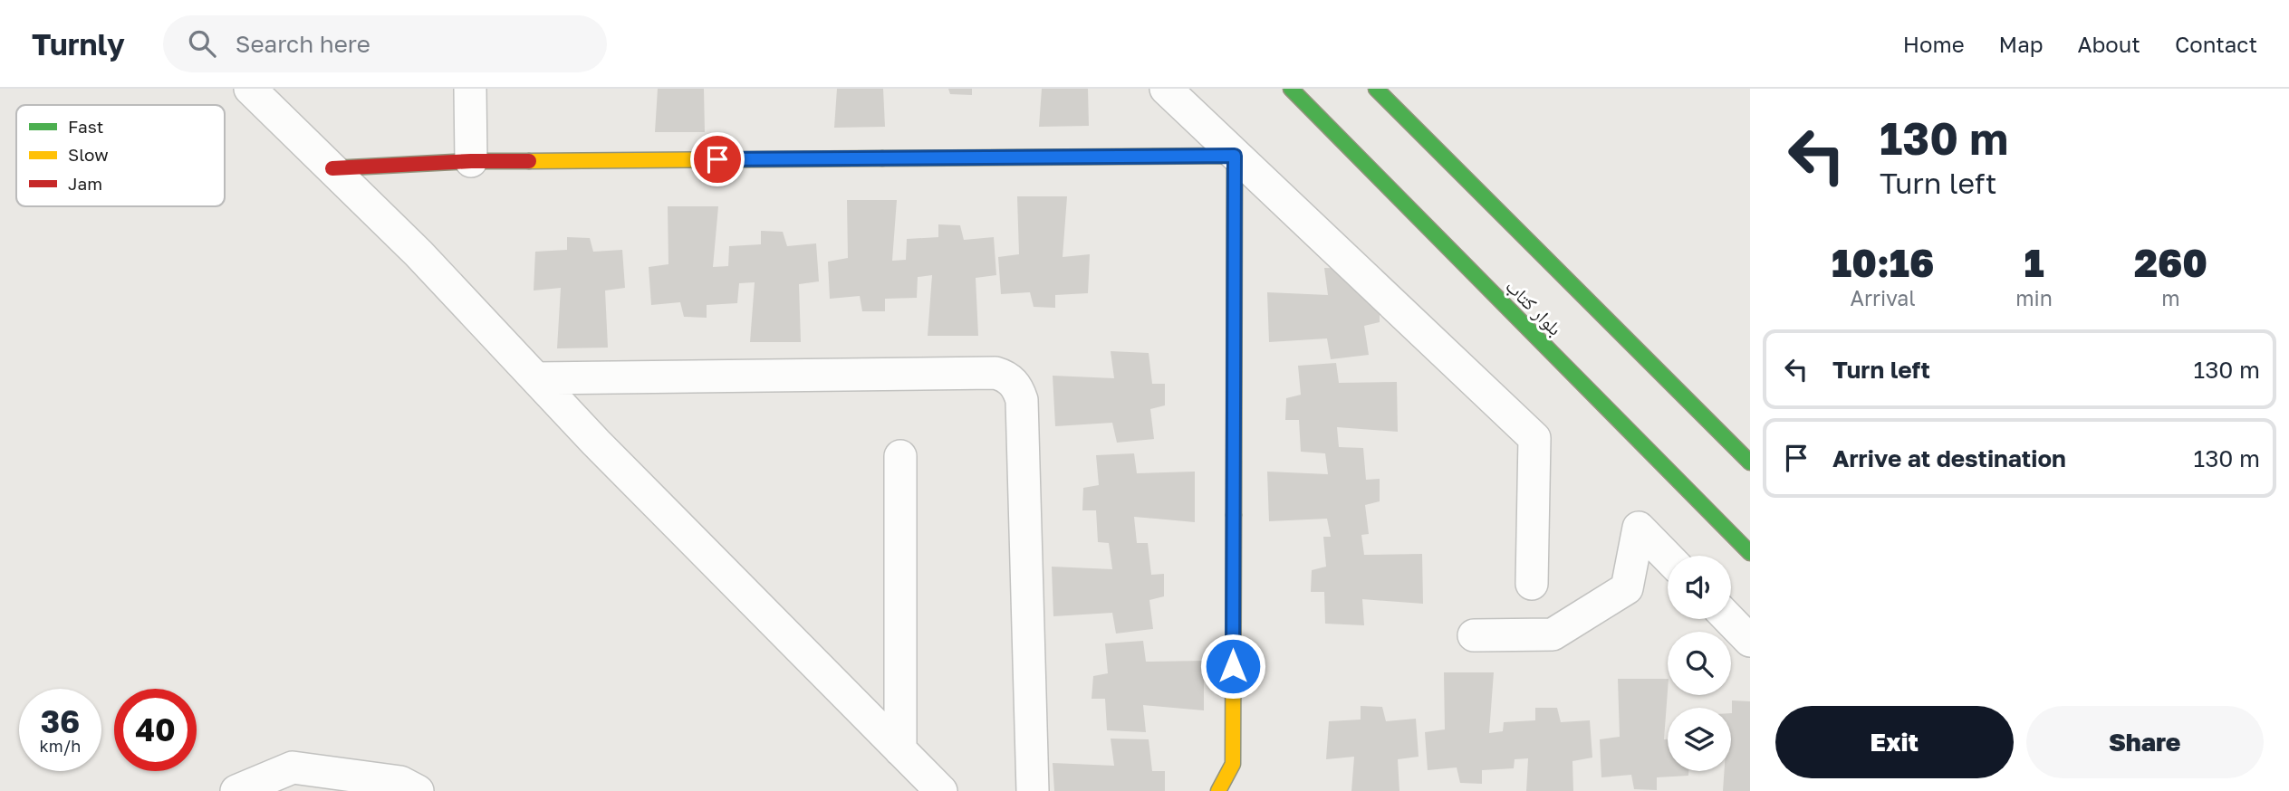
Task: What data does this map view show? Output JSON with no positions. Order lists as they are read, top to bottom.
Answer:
{
  "streets": {
    "street": ["بلوار کتاب"]
  },
  "legend": ["Fast", "Slow", "Jam"],
  "page": {
    "header": "Turnly",
    "search": "Search here",
    "nav": [
      "Home",
      "Map",
      "About",
      "Contact"
    ],
    "turn": ["130 m", "Turn left"],
    "eta": [
      "10:16",
      "Arrival",
      "1",
      "min",
      "260",
      "m"
    ],
    "list": [
      {
        "name": "Turn left",
        "value": "130 m"
      },
      {
        "name": "Arrive at destination",
        "value": "130 m"
      }
    ],
    "speed": "36 km/h",
    "limit": "40",
    "buttons": ["Exit", "Share"]
  }
}
